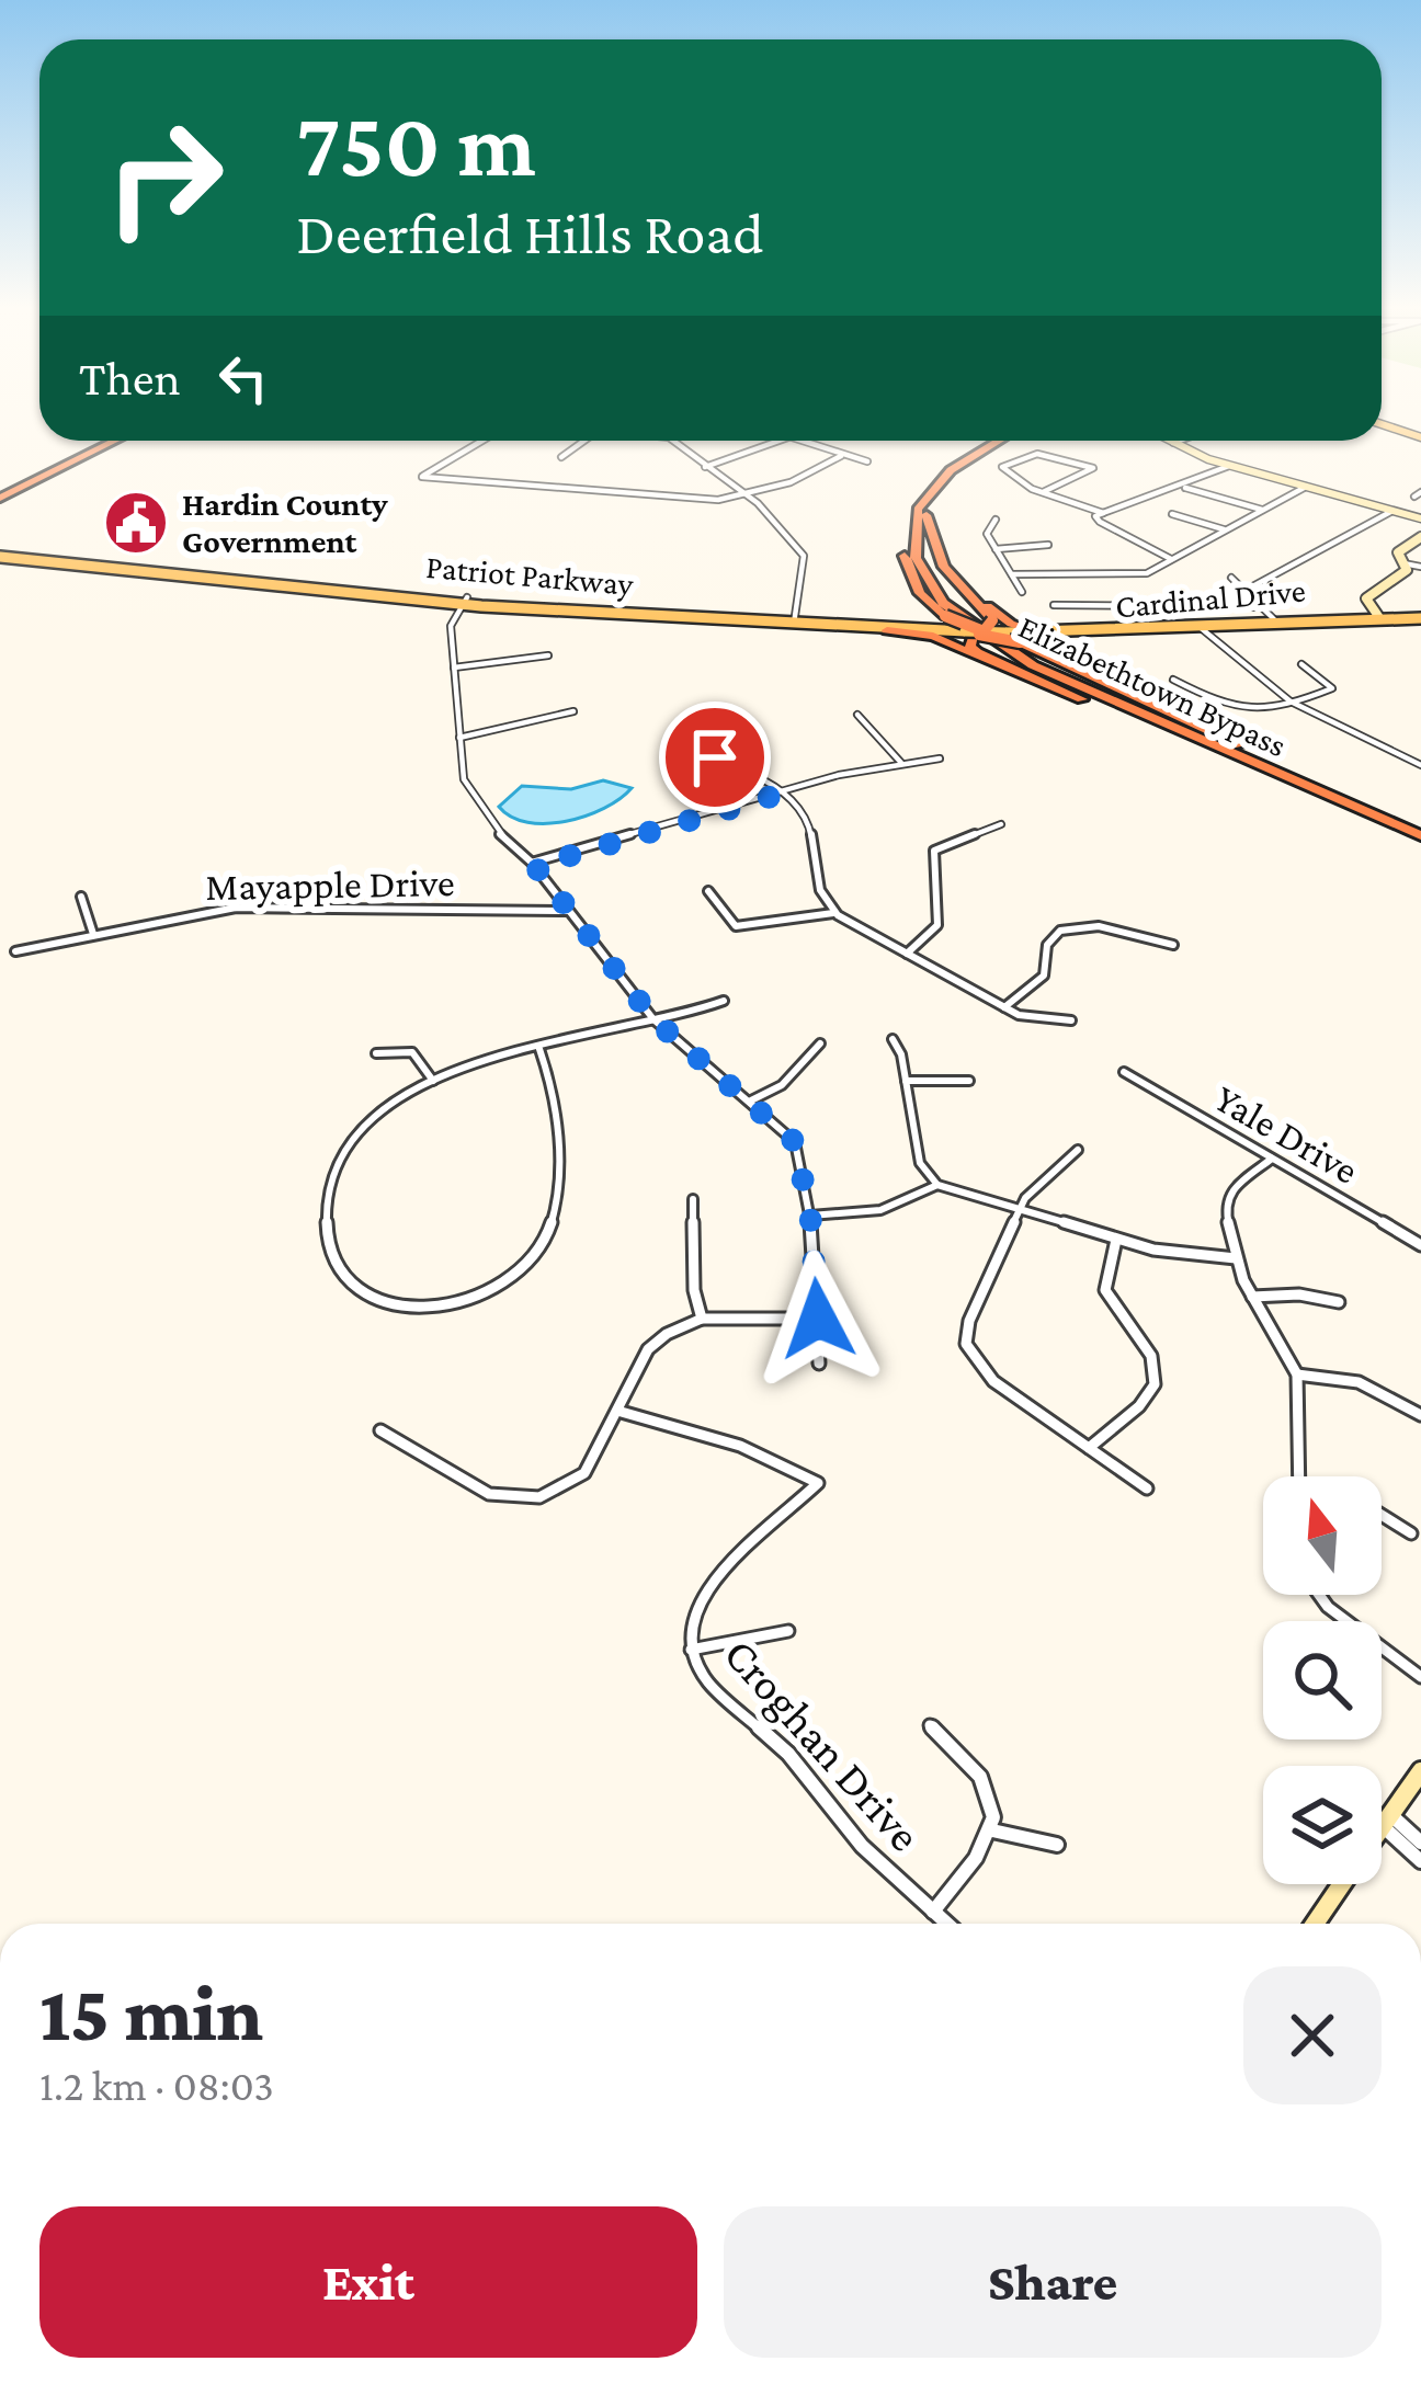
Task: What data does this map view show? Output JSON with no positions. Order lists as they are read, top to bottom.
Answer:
{
  "streets": {
    "highway": ["Elizabethtown Bypass"],
    "main road": ["Patriot Parkway", "Cardinal Drive"],
    "street": ["Mayapple Drive", "Yale Drive", "Croghan Drive"]
  },
  "crossings": [
    ["Patriot Parkway", "Cardinal Drive"]
  ],
  "places": {
    "public building": ["Hardin County Government"]
  },
  "north": "top",
  "page": {
    "turn": ["750 m", "Deerfield Hills Road"],
    "then": "Then",
    "heading": ["15 min", "1.2 km · 08:03"],
    "buttons": ["Exit", "Share"]
  }
}
